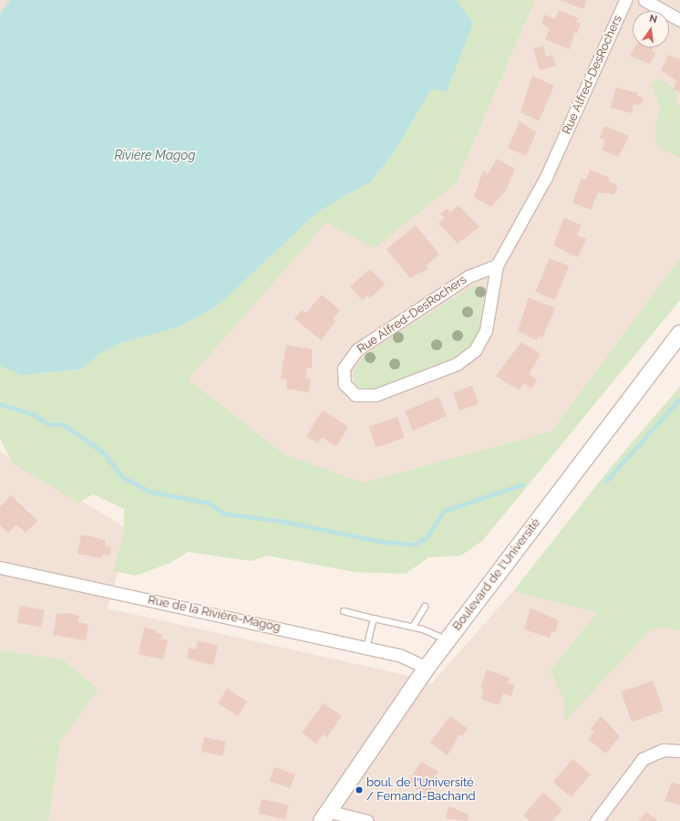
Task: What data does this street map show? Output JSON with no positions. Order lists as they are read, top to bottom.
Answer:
{
  "streets": {
    "street": ["Rue Alfred-DesRochers", "Boulevard de l'Université", "Rue de la Rivière-Magog"]
  },
  "crossings": [
    ["Boulevard de l'Université", "Rue de la Rivière-Magog"]
  ],
  "water": ["Rivière Magog"],
  "places": ["boul. de l'Université / Fernand-Bachand"],
  "north": "top"
}
